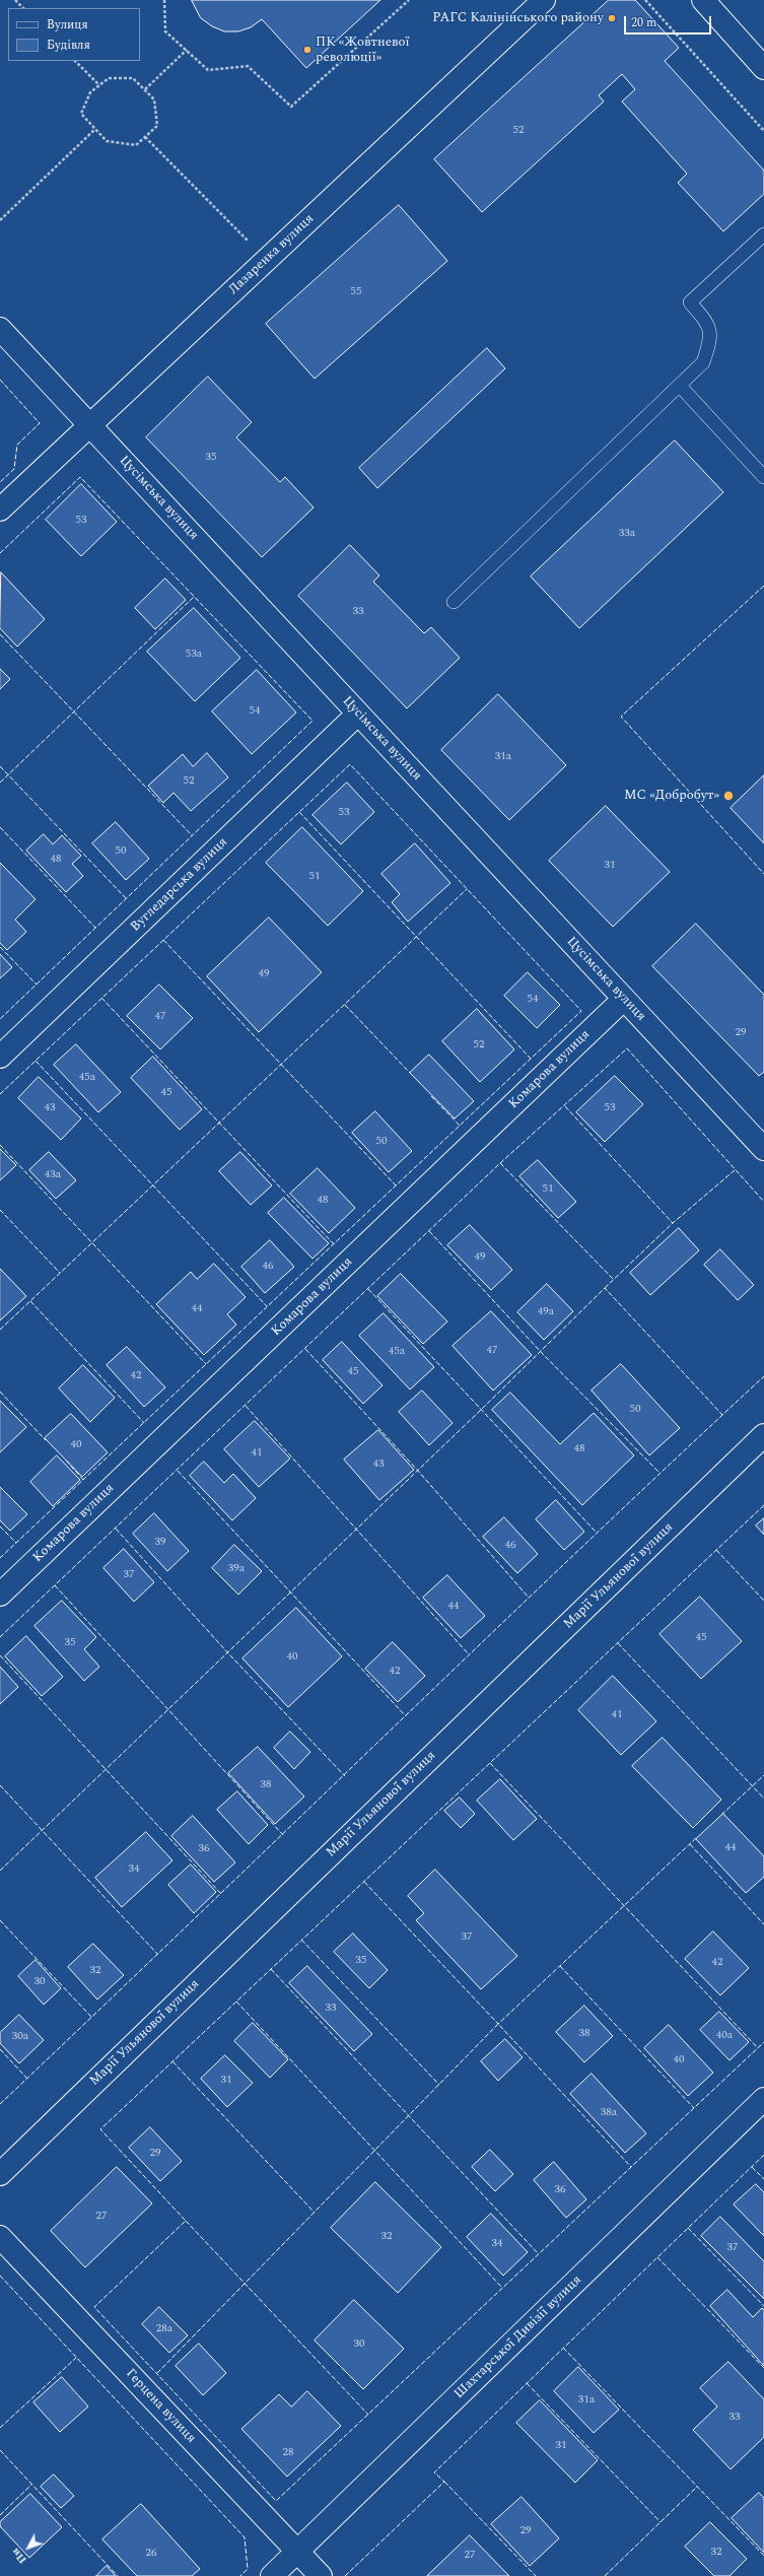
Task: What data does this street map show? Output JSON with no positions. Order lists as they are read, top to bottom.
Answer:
{
  "streets": {
    "street": [
      "Лазаренка вулиця",
      "Цусімська вулиця",
      "Вугледарська вулиця",
      "Комарова вулиця",
      "Марії Ульянової вулиця",
      "Шахтарської Дивізії вулиця",
      "Герцена вулиця"
    ]
  },
  "crossings": [
    ["Лазаренка вулиця", "Цусімська вулиця"],
    ["Цусімська вулиця", "Вугледарська вулиця"],
    ["Цусімська вулиця", "Комарова вулиця"],
    ["Шахтарської Дивізії вулиця", "Герцена вулиця"]
  ],
  "places": ["РАГС Калінінського району", "ПК «Жовтневої революції»", "МС «Добробут»"],
  "house_numbers": [
    "52",
    "55",
    "35",
    "53",
    "33а",
    "33",
    "53а",
    "54",
    "31а",
    "52",
    "53",
    "50",
    "48",
    "31",
    "51",
    "49",
    "54",
    "47",
    "29",
    "52",
    "45а",
    "45",
    "43",
    "53",
    "50",
    "43а",
    "51",
    "48",
    "49",
    "46",
    "44",
    "49а",
    "47",
    "45а",
    "45",
    "42",
    "50",
    "40",
    "48",
    "41",
    "43",
    "39",
    "46",
    "39а",
    "37",
    "44",
    "45",
    "35",
    "40",
    "42",
    "41",
    "38",
    "44",
    "36",
    "34",
    "37",
    "35",
    "42",
    "32",
    "30",
    "33",
    "38",
    "40а",
    "30а",
    "40",
    "31",
    "38а",
    "29",
    "36",
    "27",
    "32",
    "34",
    "37",
    "28а",
    "30",
    "31а",
    "33",
    "31",
    "28",
    "29",
    "32",
    "26",
    "27"
  ],
  "legend": ["Вулиця", "Будівля"],
  "scale_bar": "20 m",
  "north": "bottom left"
}
